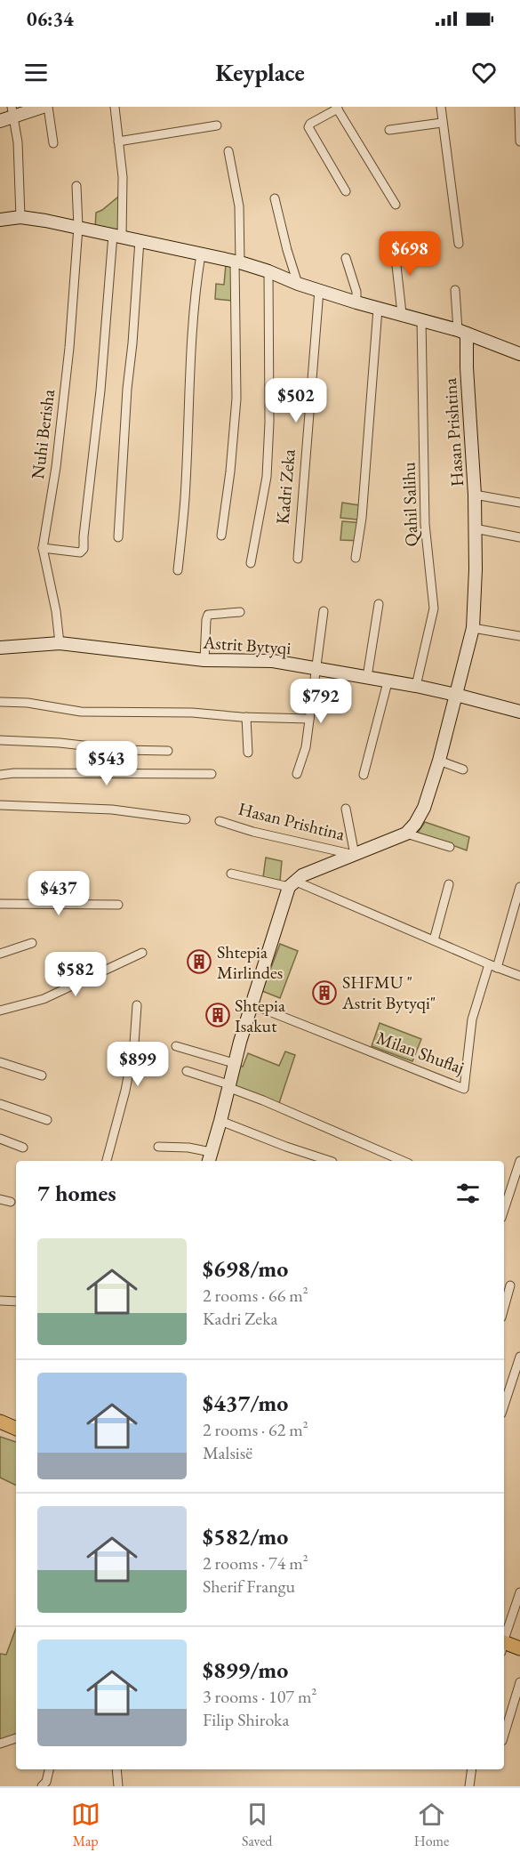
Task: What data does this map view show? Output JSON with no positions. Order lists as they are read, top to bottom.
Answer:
{
  "streets": {
    "street": [
      "Hasan Prishtina",
      "Nuhi Berisha",
      "Kadri Zeka",
      "Qahil Salihu",
      "Astrit Bytyqi",
      "Milan Shuflaj"
    ]
  },
  "crossings": [
    ["Hasan Prishtina", "Astrit Bytyqi"],
    ["Nuhi Berisha", "Astrit Bytyqi"],
    ["Qahil Salihu", "Astrit Bytyqi"]
  ],
  "places": {
    "building": ["Shtepia Mirlindes", "SHFMU \" Astrit Bytyqi\"", "Shtepia Isakut"]
  },
  "page": {
    "status": "06:34",
    "header": "Keyplace",
    "price": [
      "$698",
      "$502",
      "$792",
      "$543",
      "$437",
      "$582",
      "$899"
    ],
    "heading": "7 homes",
    "list": [
      {
        "name": "$698/mo",
        "note": "2 rooms · 66 m² · Kadri Zeka"
      },
      {
        "name": "$437/mo",
        "note": "2 rooms · 62 m² · Malsisë"
      },
      {
        "name": "$582/mo",
        "note": "2 rooms · 74 m² · Sherif Frangu"
      },
      {
        "name": "$899/mo",
        "note": "3 rooms · 107 m² · Filip Shiroka"
      }
    ],
    "tabs": ["Map", "Saved", "Home"]
  }
}
